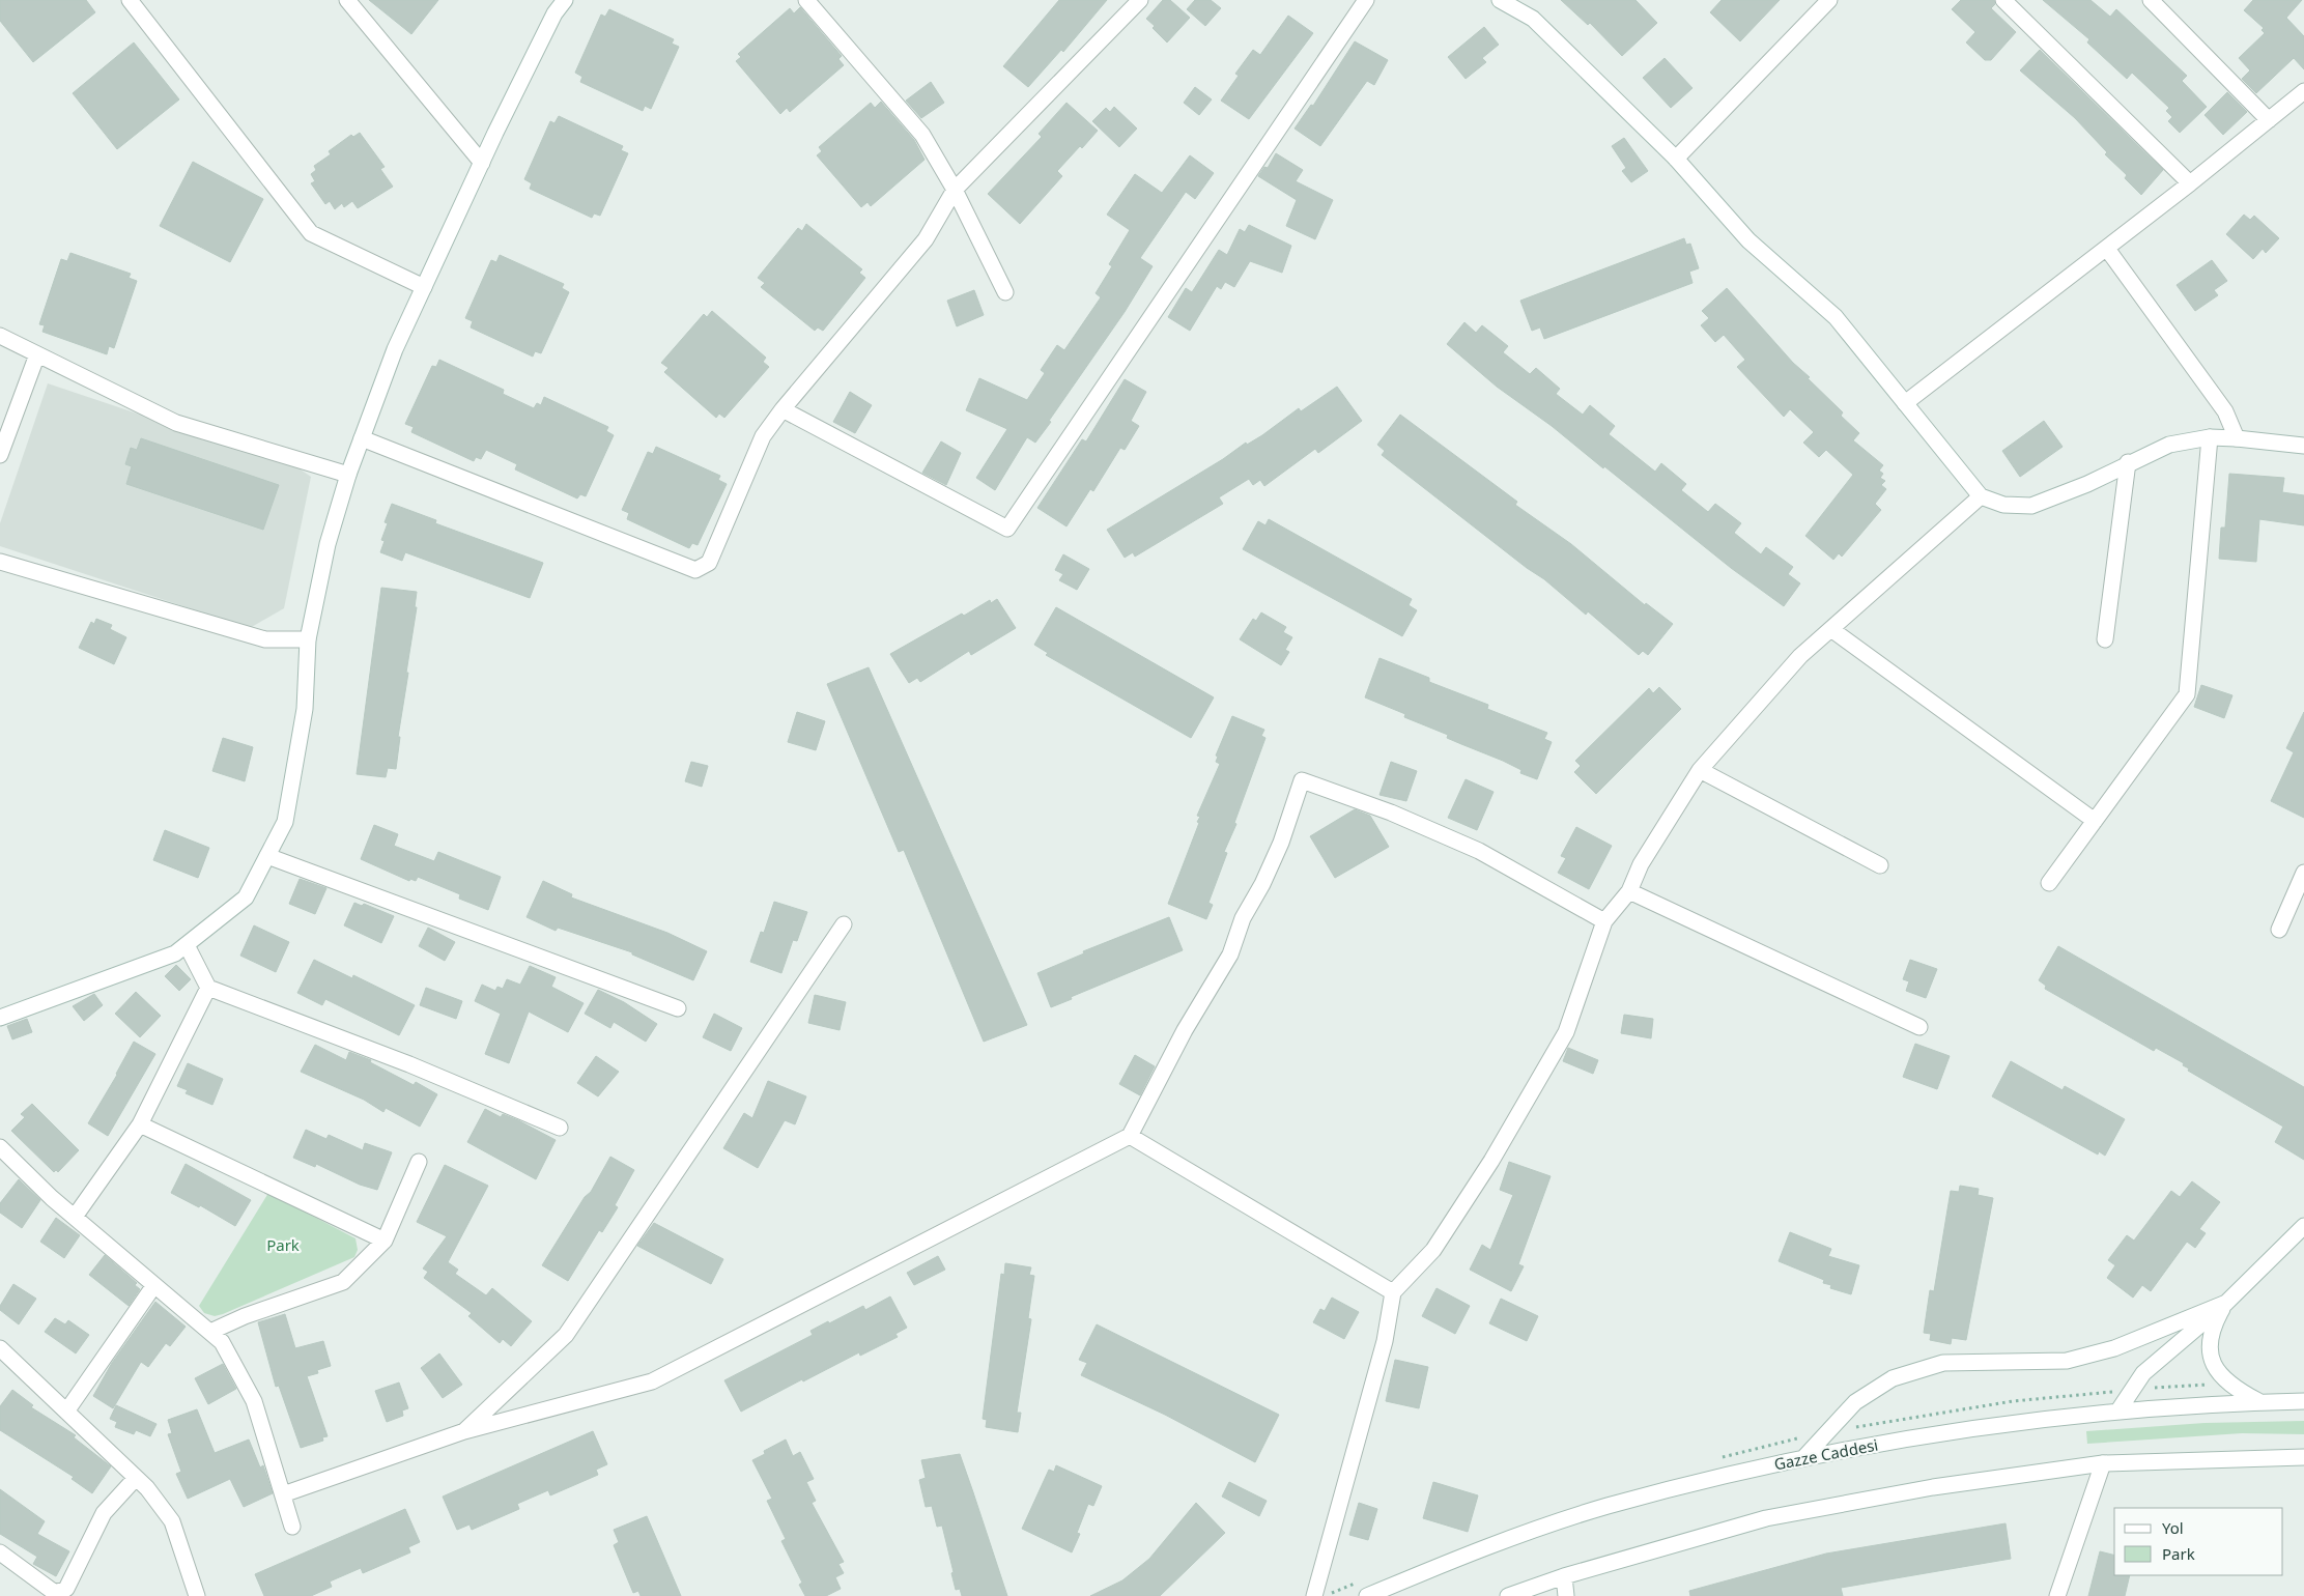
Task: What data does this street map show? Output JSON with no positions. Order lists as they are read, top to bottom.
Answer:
{
  "streets": {
    "street": ["Gazze Caddesi"]
  },
  "parks": ["Park"],
  "legend": ["Yol", "Park"]
}
